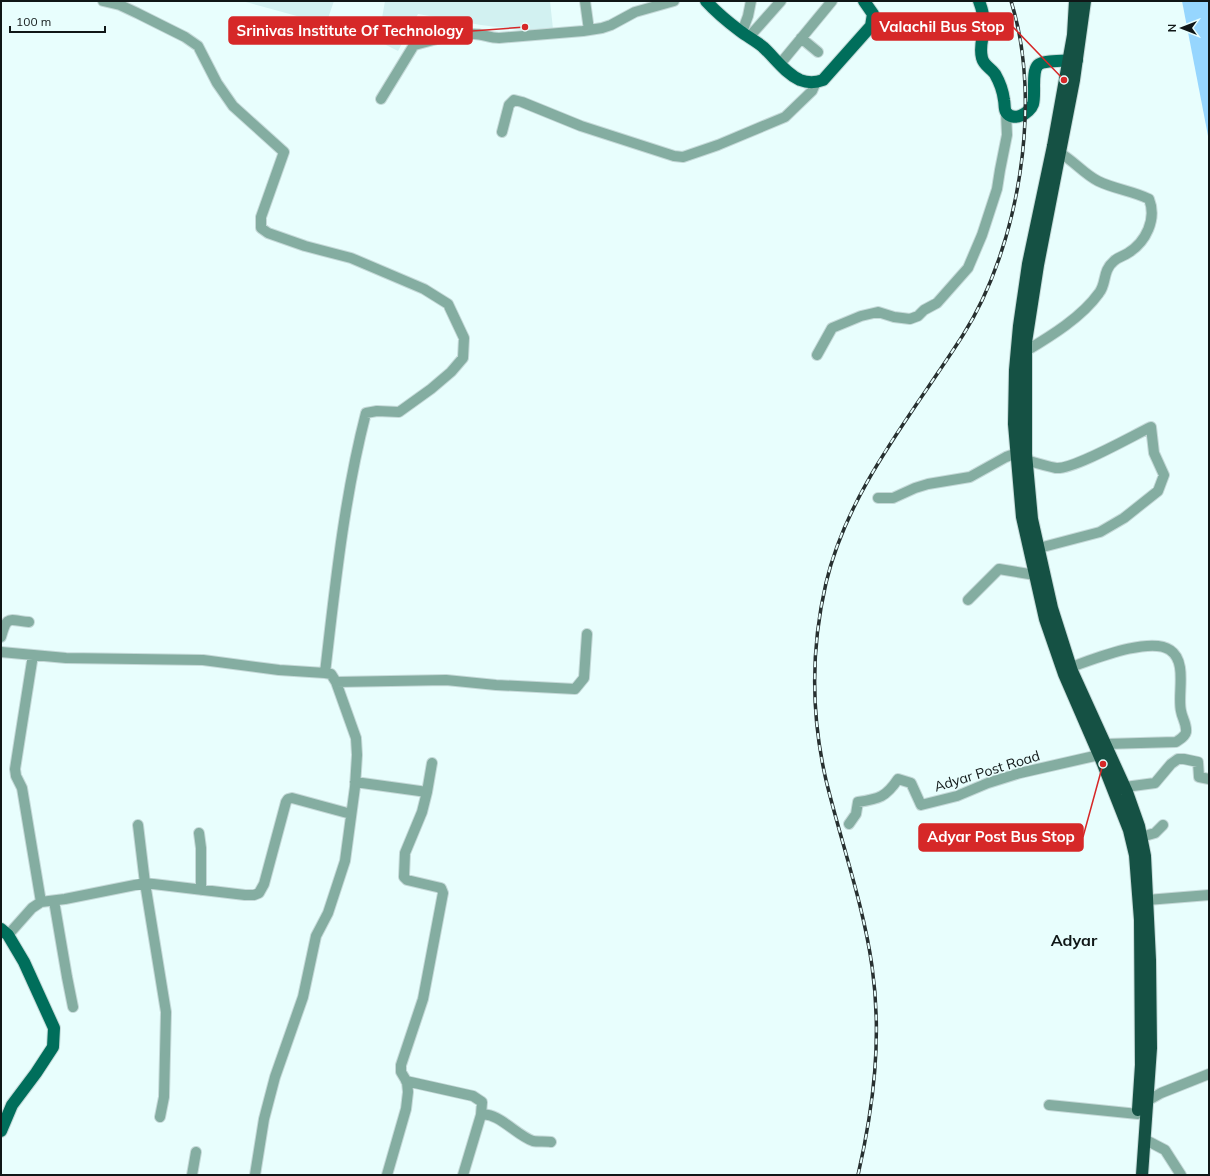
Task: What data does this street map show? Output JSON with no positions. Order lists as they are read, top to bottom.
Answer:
{
  "streets": {
    "street": ["Adyar Post Road"]
  },
  "districts": ["Adyar"],
  "places": ["Srinivas Institute Of Technology", "Valachil Bus Stop", "Adyar Post Bus Stop"],
  "scale_bar": "100 m",
  "north": "left"
}
